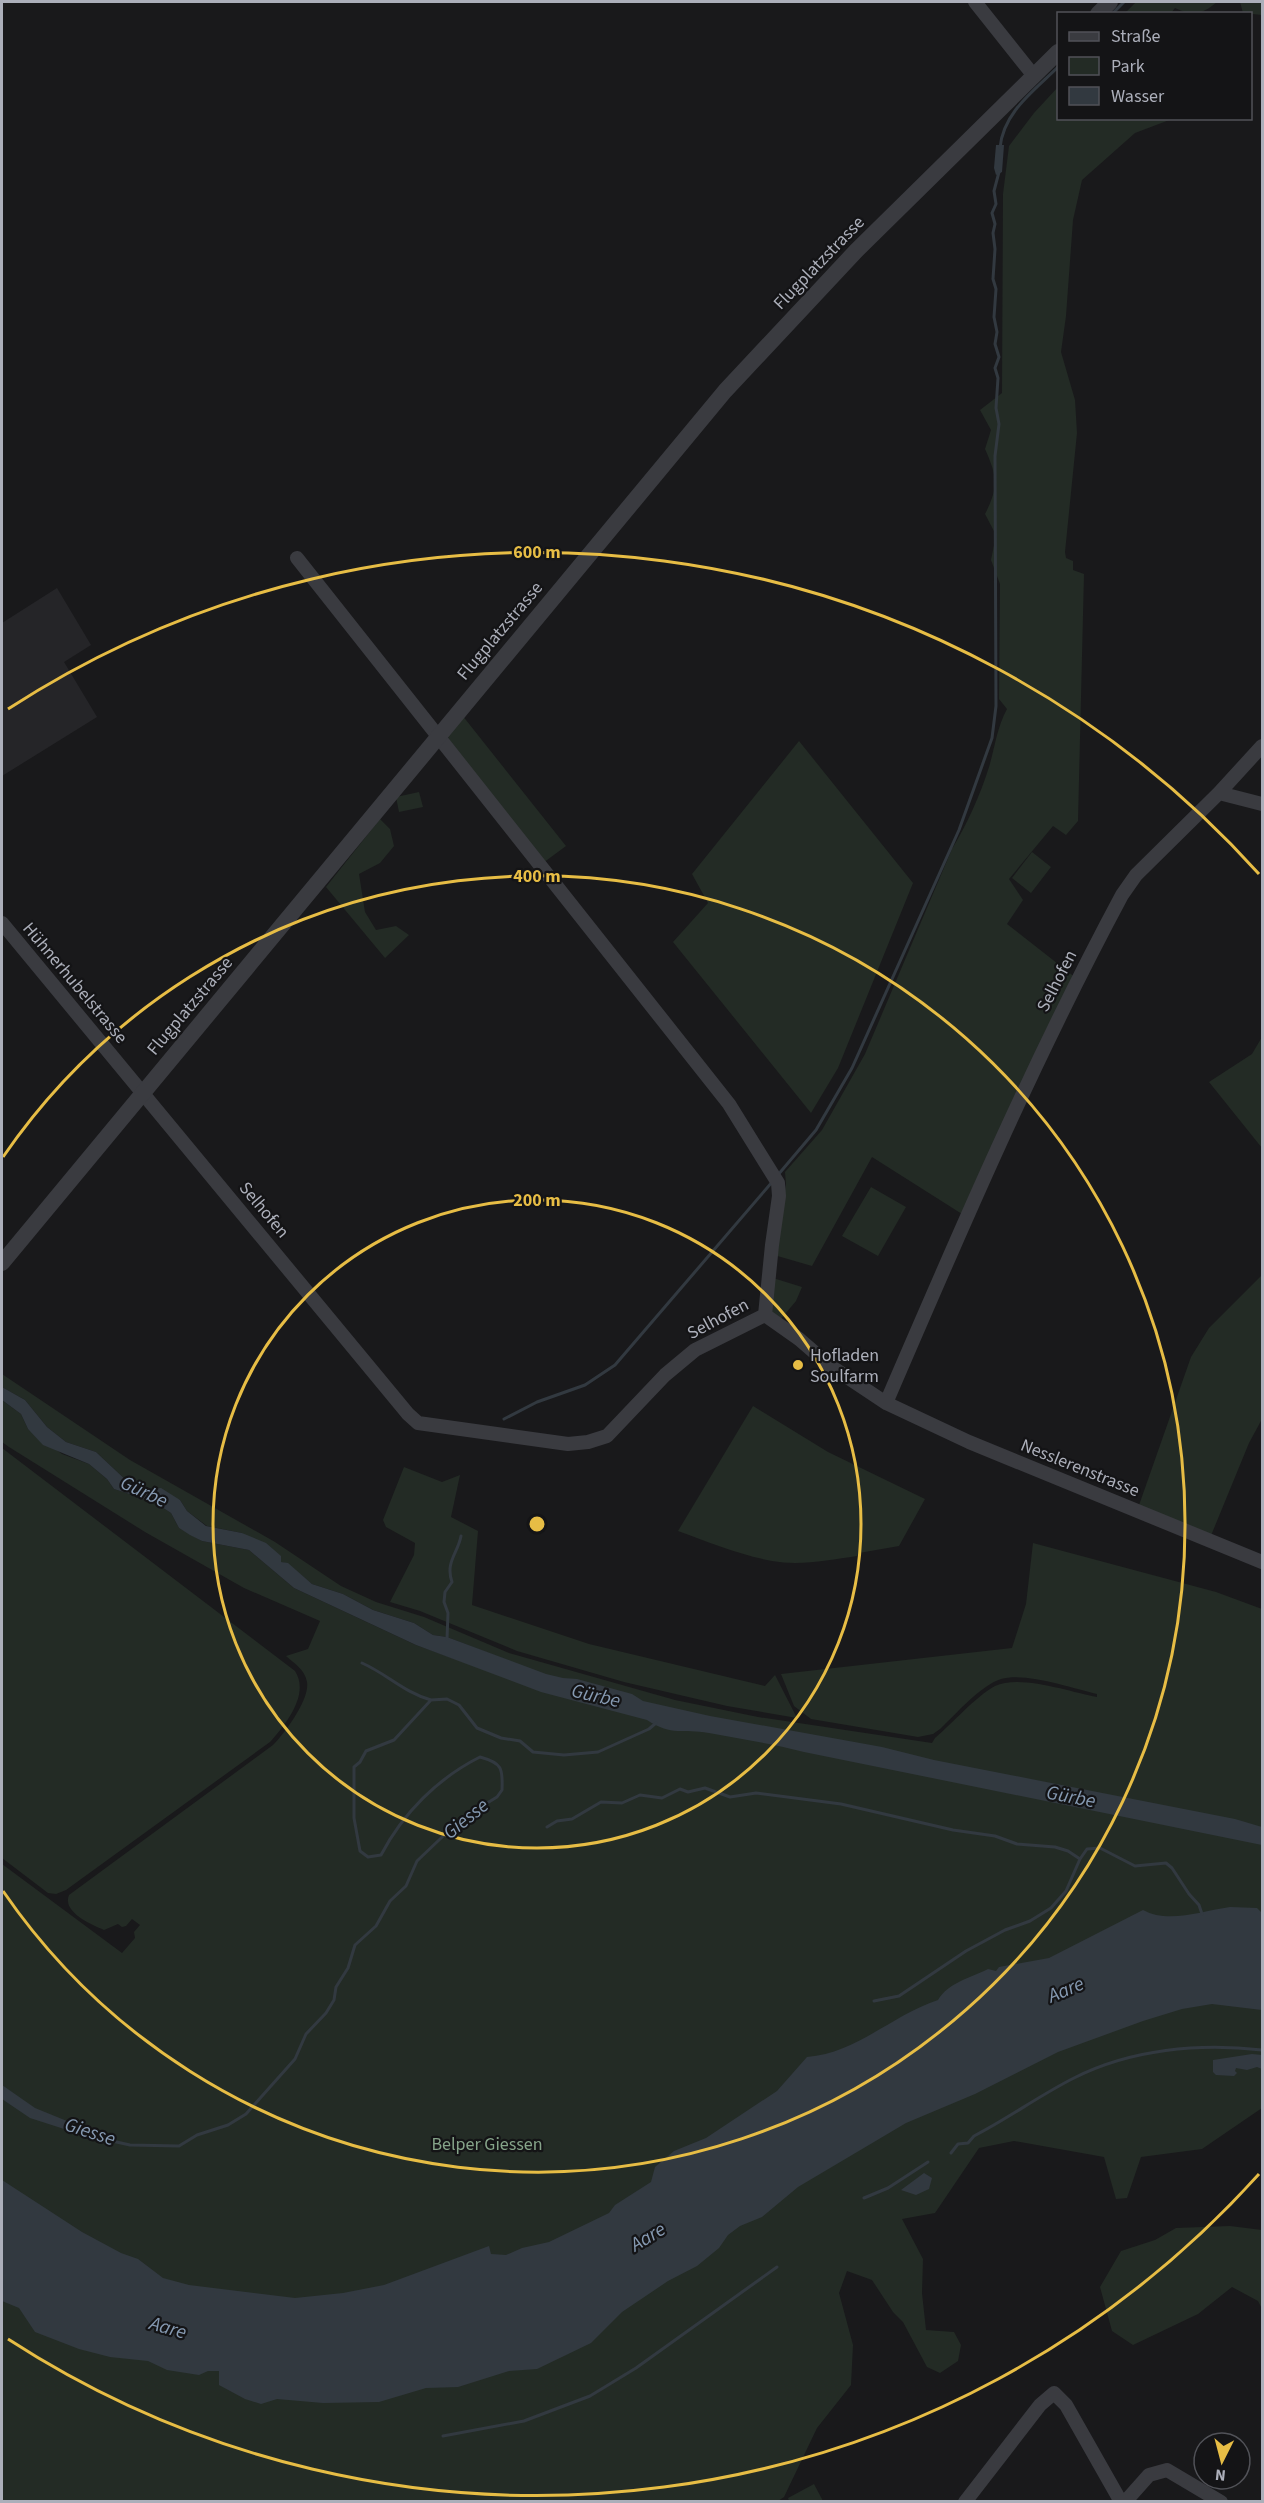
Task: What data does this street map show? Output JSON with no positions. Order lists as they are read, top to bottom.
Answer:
{
  "streets": {
    "street": [
      "Flugplatzstrasse",
      "Selhofen",
      "Hühnerhubelstrasse",
      "Nesslerenstrasse"
    ]
  },
  "crossings": [
    ["Flugplatzstrasse", "Selhofen"],
    ["Flugplatzstrasse", "Hühnerhubelstrasse"],
    ["Selhofen", "Hühnerhubelstrasse"],
    ["Selhofen", "Nesslerenstrasse"]
  ],
  "water": ["Gürbe", "Giesse", "Aare"],
  "parks": ["Belper Giessen"],
  "places": ["Hofladen Soulfarm"],
  "legend": ["Straße", "Park", "Wasser"],
  "north": "bottom",
  "rings": ["600 m", "400 m", "200 m"]
}
